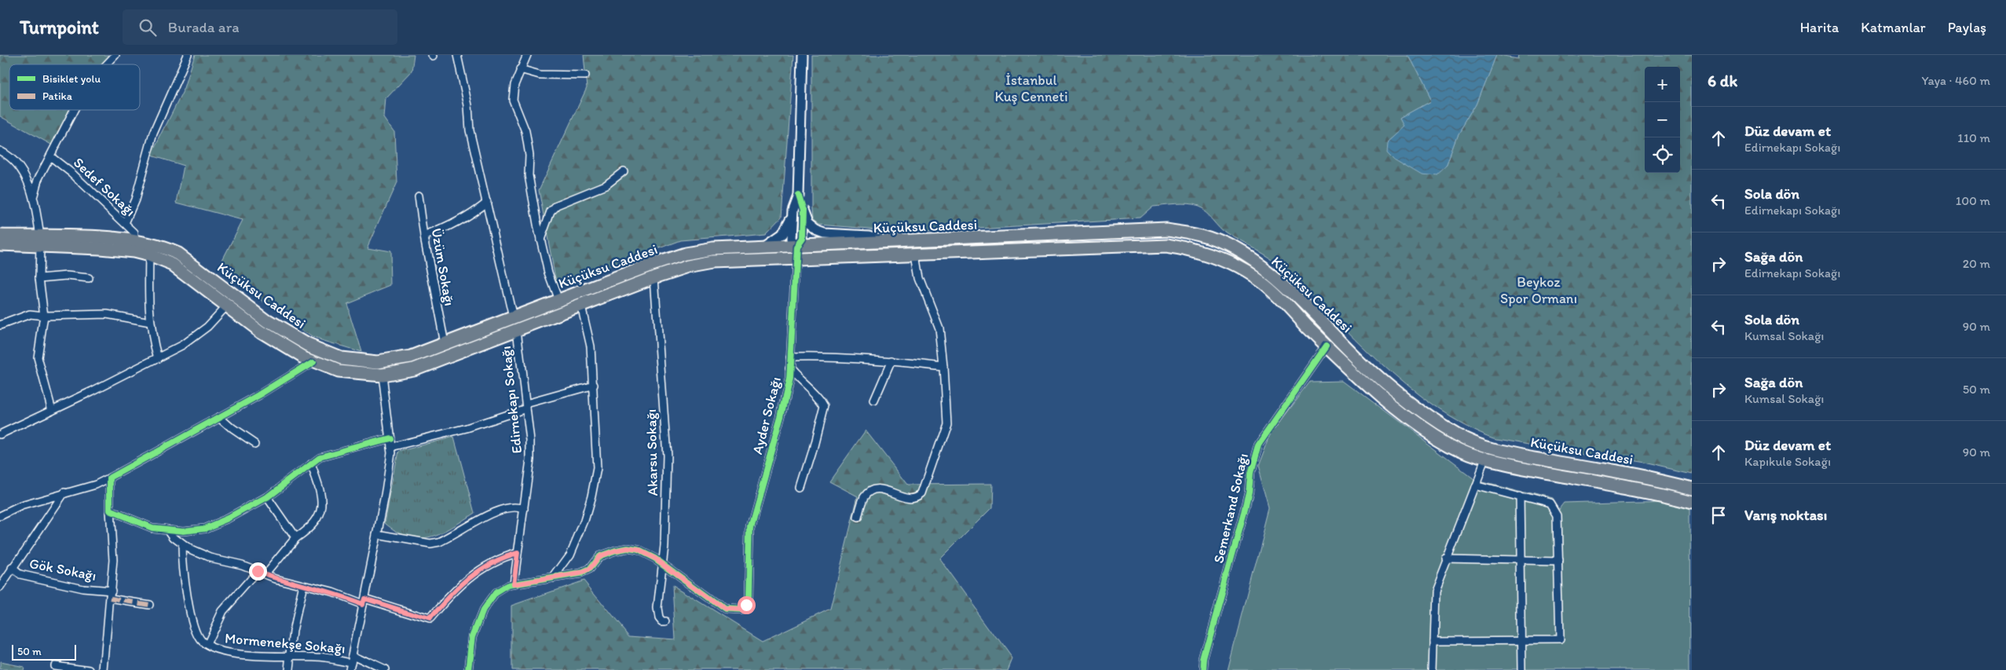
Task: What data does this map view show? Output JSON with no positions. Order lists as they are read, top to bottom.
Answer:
{
  "streets": {
    "main road": ["Küçüksu Caddesi"],
    "street": [
      "Sedef Sokağı",
      "Üzüm Sokağı",
      "Edirnekapı Sokağı",
      "Ayder Sokağı",
      "Akarsu Sokağı",
      "Semerkand Sokağı",
      "Gök Sokağı",
      "Mormenekşe Sokağı"
    ]
  },
  "crossings": [
    ["Sedef Sokağı", "Küçüksu Caddesi"],
    ["Küçüksu Caddesi", "Üzüm Sokağı"],
    ["Küçüksu Caddesi", "Edirnekapı Sokağı"],
    ["Küçüksu Caddesi", "Ayder Sokağı"],
    ["Küçüksu Caddesi", "Akarsu Sokağı"],
    ["Küçüksu Caddesi", "Semerkand Sokağı"],
    ["Ayder Sokağı", "Akarsu Sokağı"]
  ],
  "parks": ["İstanbul Kuş Cenneti", "Beykoz Spor Ormanı"],
  "legend": ["Bisiklet yolu", "Patika"],
  "scale_bar": "50 m",
  "page": {
    "header": "Turnpoint",
    "search": "Burada ara",
    "nav": ["Harita", "Katmanlar", "Paylaş"],
    "heading": ["6 dk", "Yaya · 460 m"],
    "map_buttons": ["+", "−"],
    "list": [
      ["Düz devam et", "Edirnekapı Sokağı", "110 m"],
      ["Sola dön", "Edirnekapı Sokağı", "100 m"],
      ["Sağa dön", "Edirnekapı Sokağı", "20 m"],
      ["Sola dön", "Kumsal Sokağı", "90 m"],
      ["Sağa dön", "Kumsal Sokağı", "50 m"],
      ["Düz devam et", "Kapıkule Sokağı", "90 m"],
      "Varış noktası"
    ],
    "scale": "50 m"
  }
}
